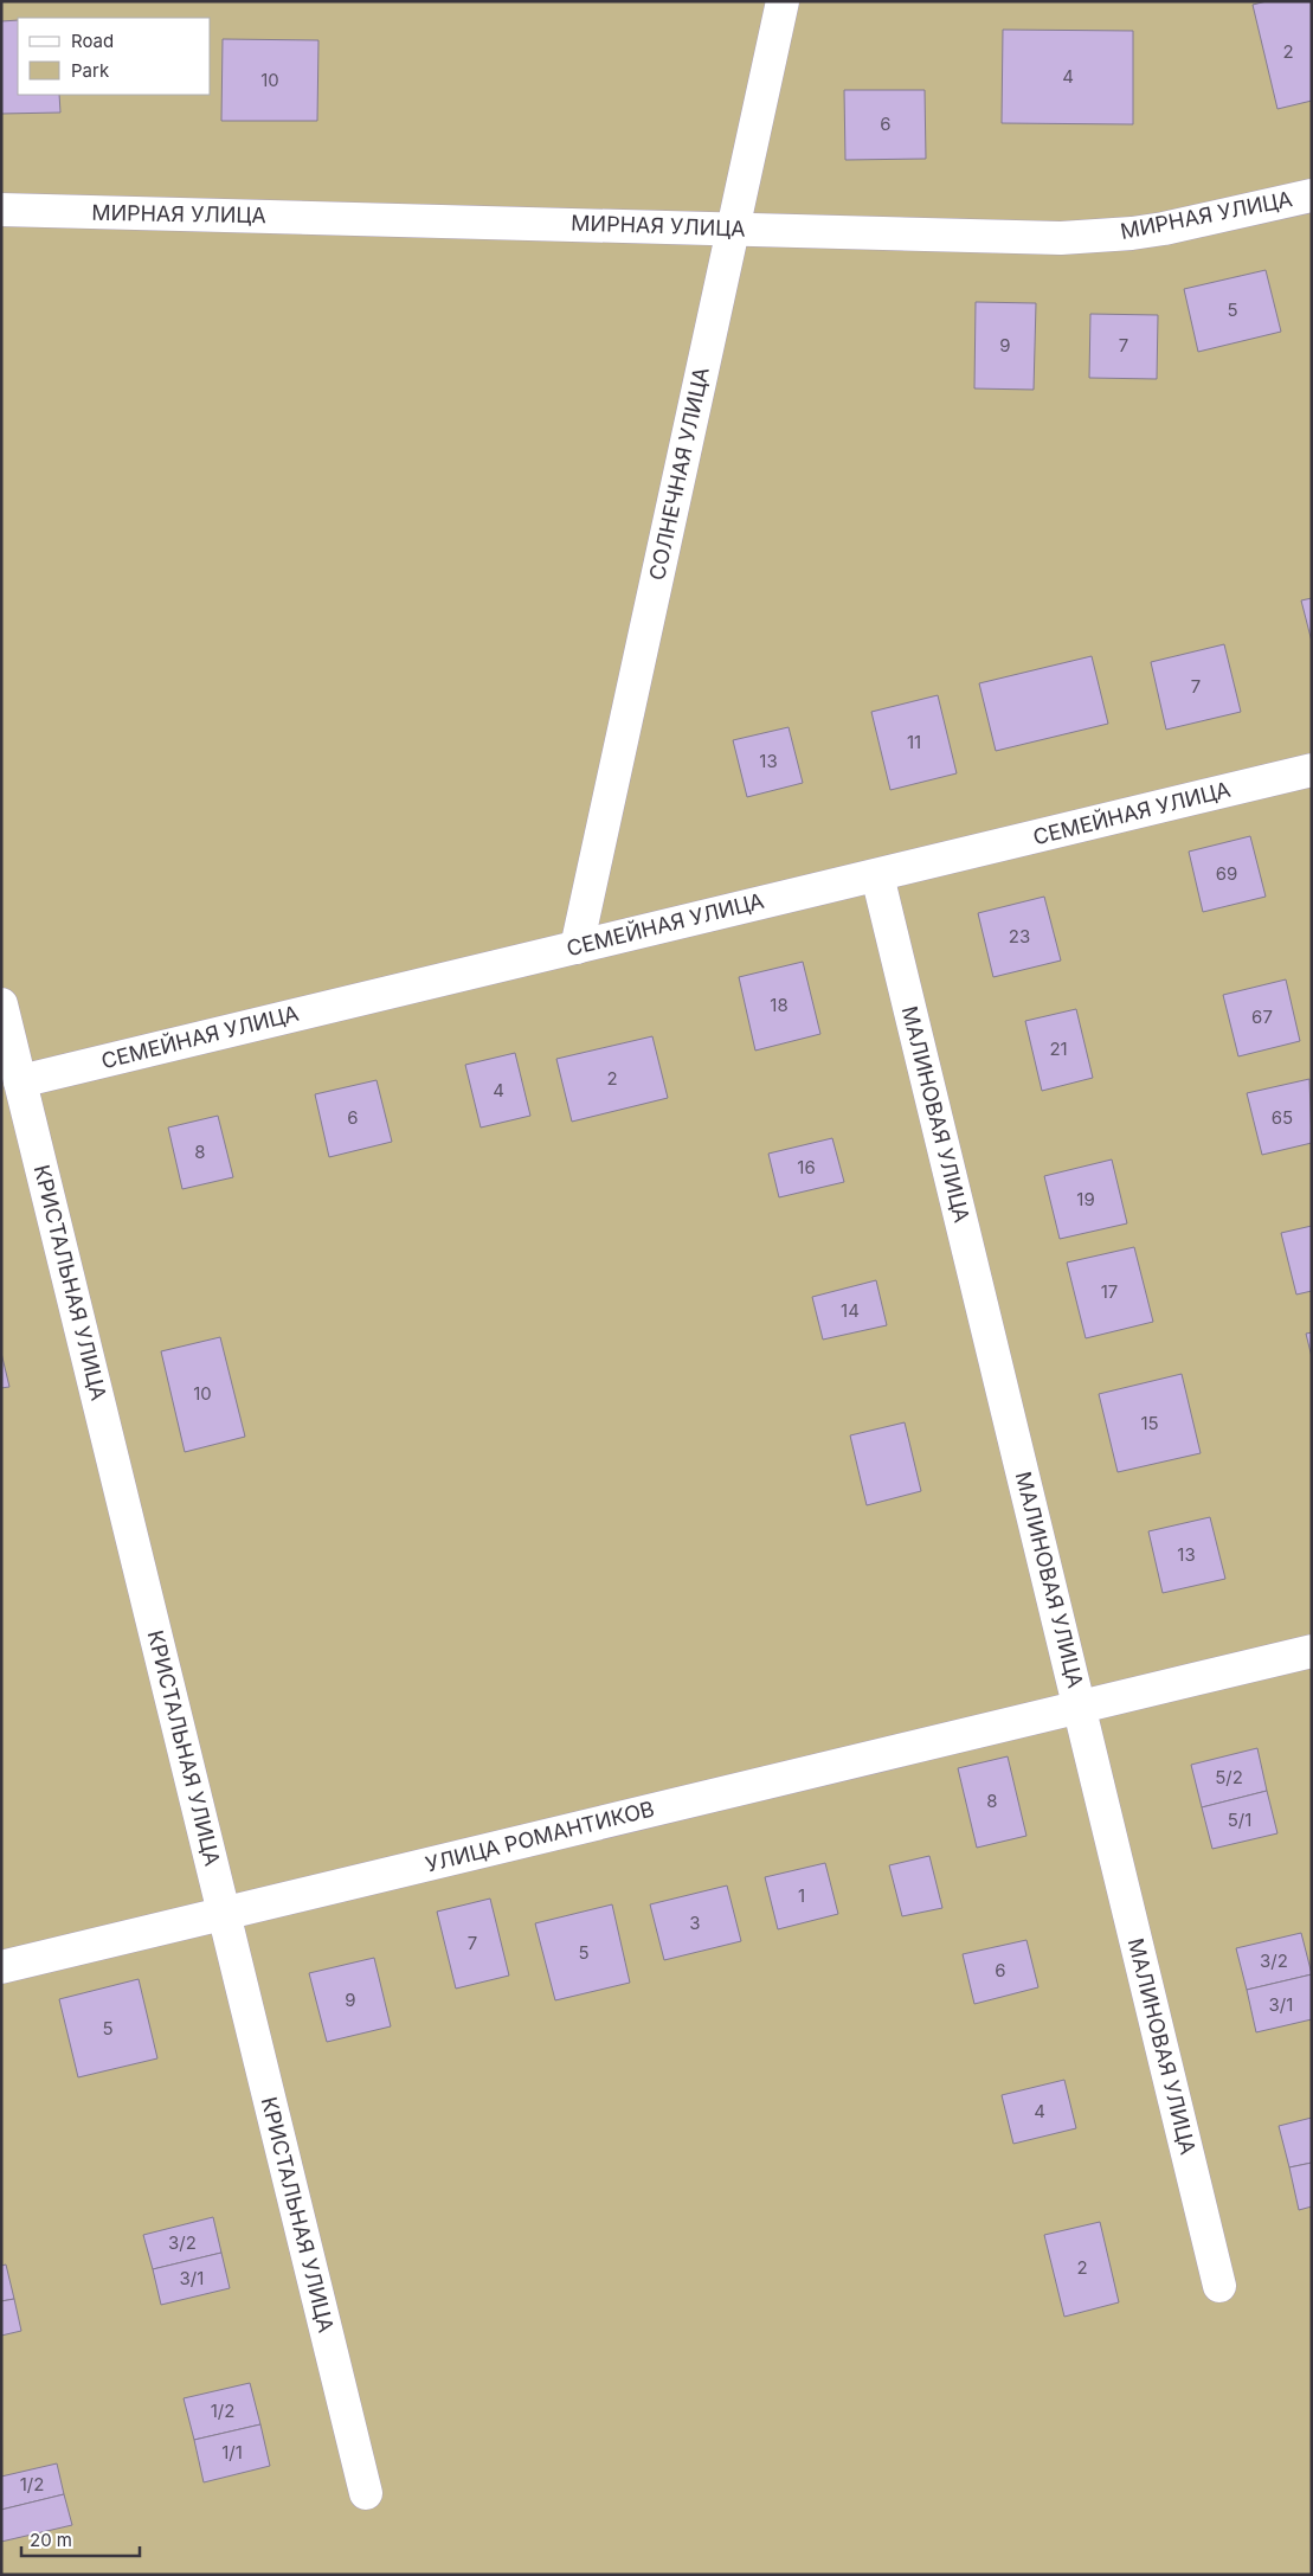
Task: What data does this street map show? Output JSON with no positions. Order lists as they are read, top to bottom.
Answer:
{
  "streets": {
    "street": [
      "МИРНАЯ УЛИЦА",
      "СОЛНЕЧНАЯ УЛИЦА",
      "СЕМЕЙНАЯ УЛИЦА",
      "МАЛИНОВАЯ УЛИЦА",
      "КРИСТАЛЬНАЯ УЛИЦА",
      "УЛИЦА РОМАНТИКОВ"
    ]
  },
  "crossings": [
    ["МИРНАЯ УЛИЦА", "СОЛНЕЧНАЯ УЛИЦА"],
    ["СОЛНЕЧНАЯ УЛИЦА", "СЕМЕЙНАЯ УЛИЦА"],
    ["СЕМЕЙНАЯ УЛИЦА", "МАЛИНОВАЯ УЛИЦА"],
    ["СЕМЕЙНАЯ УЛИЦА", "КРИСТАЛЬНАЯ УЛИЦА"],
    ["МАЛИНОВАЯ УЛИЦА", "УЛИЦА РОМАНТИКОВ"],
    ["КРИСТАЛЬНАЯ УЛИЦА", "УЛИЦА РОМАНТИКОВ"]
  ],
  "house_numbers": [
    "2",
    "4",
    "10",
    "6",
    "5",
    "9",
    "7",
    "7",
    "11",
    "13",
    "69",
    "23",
    "18",
    "67",
    "21",
    "2",
    "4",
    "6",
    "65",
    "8",
    "16",
    "19",
    "17",
    "14",
    "10",
    "15",
    "13",
    "5/2",
    "8",
    "5/1",
    "1",
    "3",
    "7",
    "5",
    "3/2",
    "6",
    "9",
    "3/1",
    "5",
    "4",
    "3/2",
    "2",
    "3/1",
    "1/2",
    "1/1",
    "1/2"
  ],
  "legend": ["Road", "Park"],
  "scale_bar": "20 m"
}
